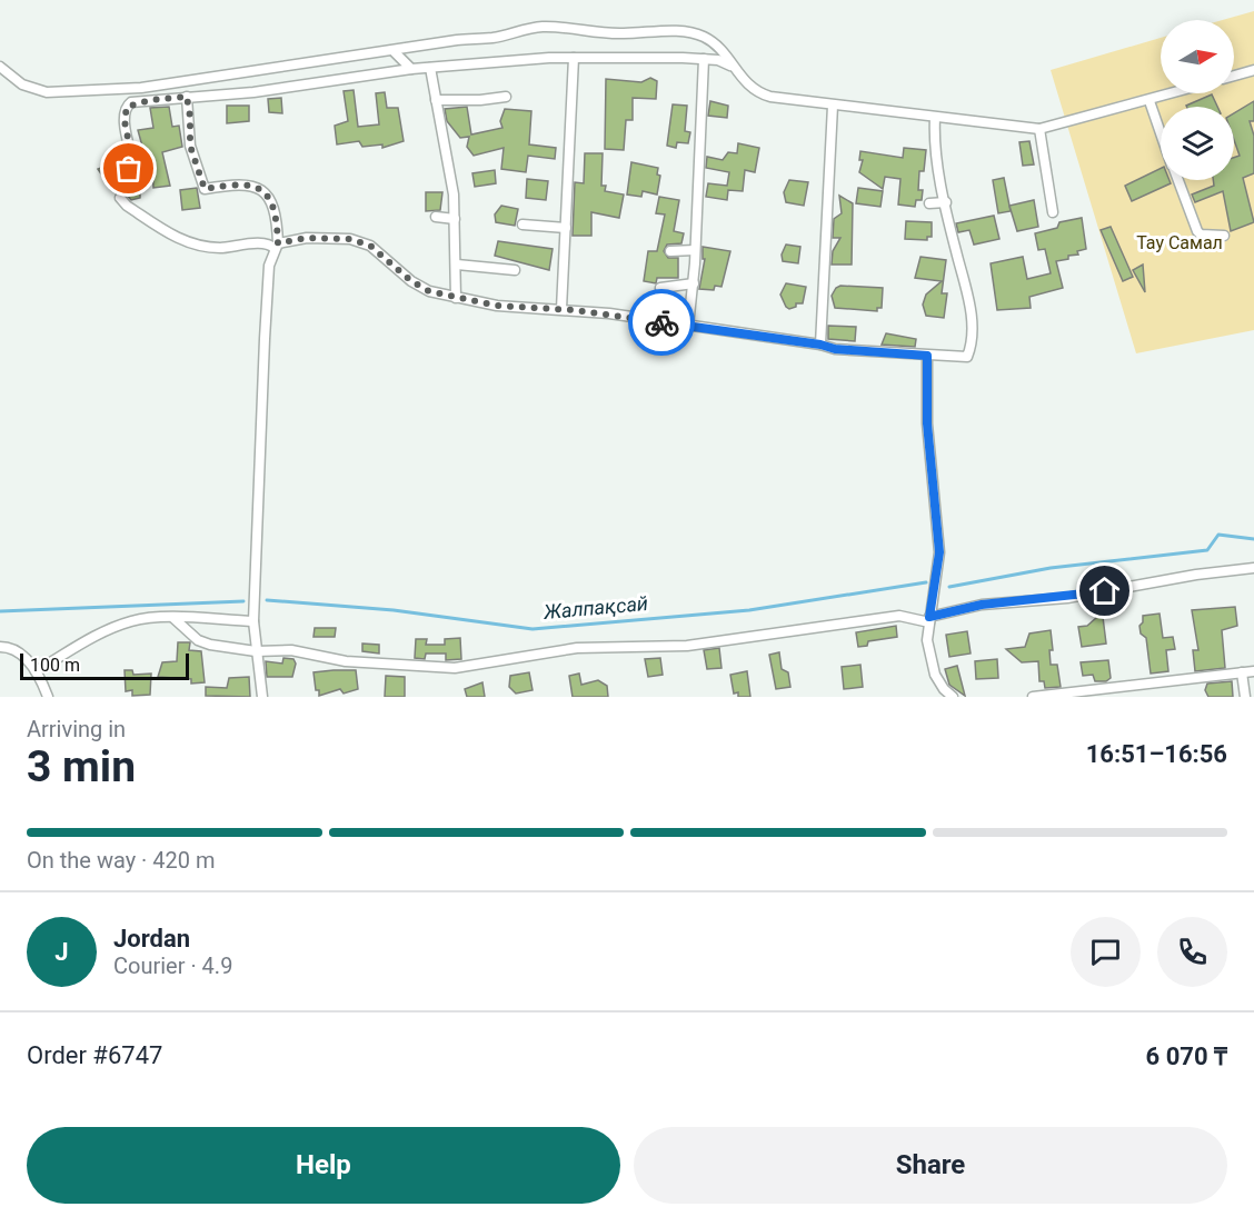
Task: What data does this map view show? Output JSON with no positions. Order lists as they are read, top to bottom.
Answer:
{
  "water": ["Жалпақсай"],
  "parks": ["Тау Самал"],
  "scale_bar": "100 m",
  "north": "right",
  "page": {
    "scale": "100 m",
    "heading": ["3 min", "Arriving in", "16:51–16:56"],
    "panel": [
      "Jordan",
      "Courier · 4.9",
      "Order #6747",
      "6 070 ₸"
    ],
    "bar": "On the way · 420 m",
    "round": "J",
    "buttons": ["Help", "Share"]
  }
}
